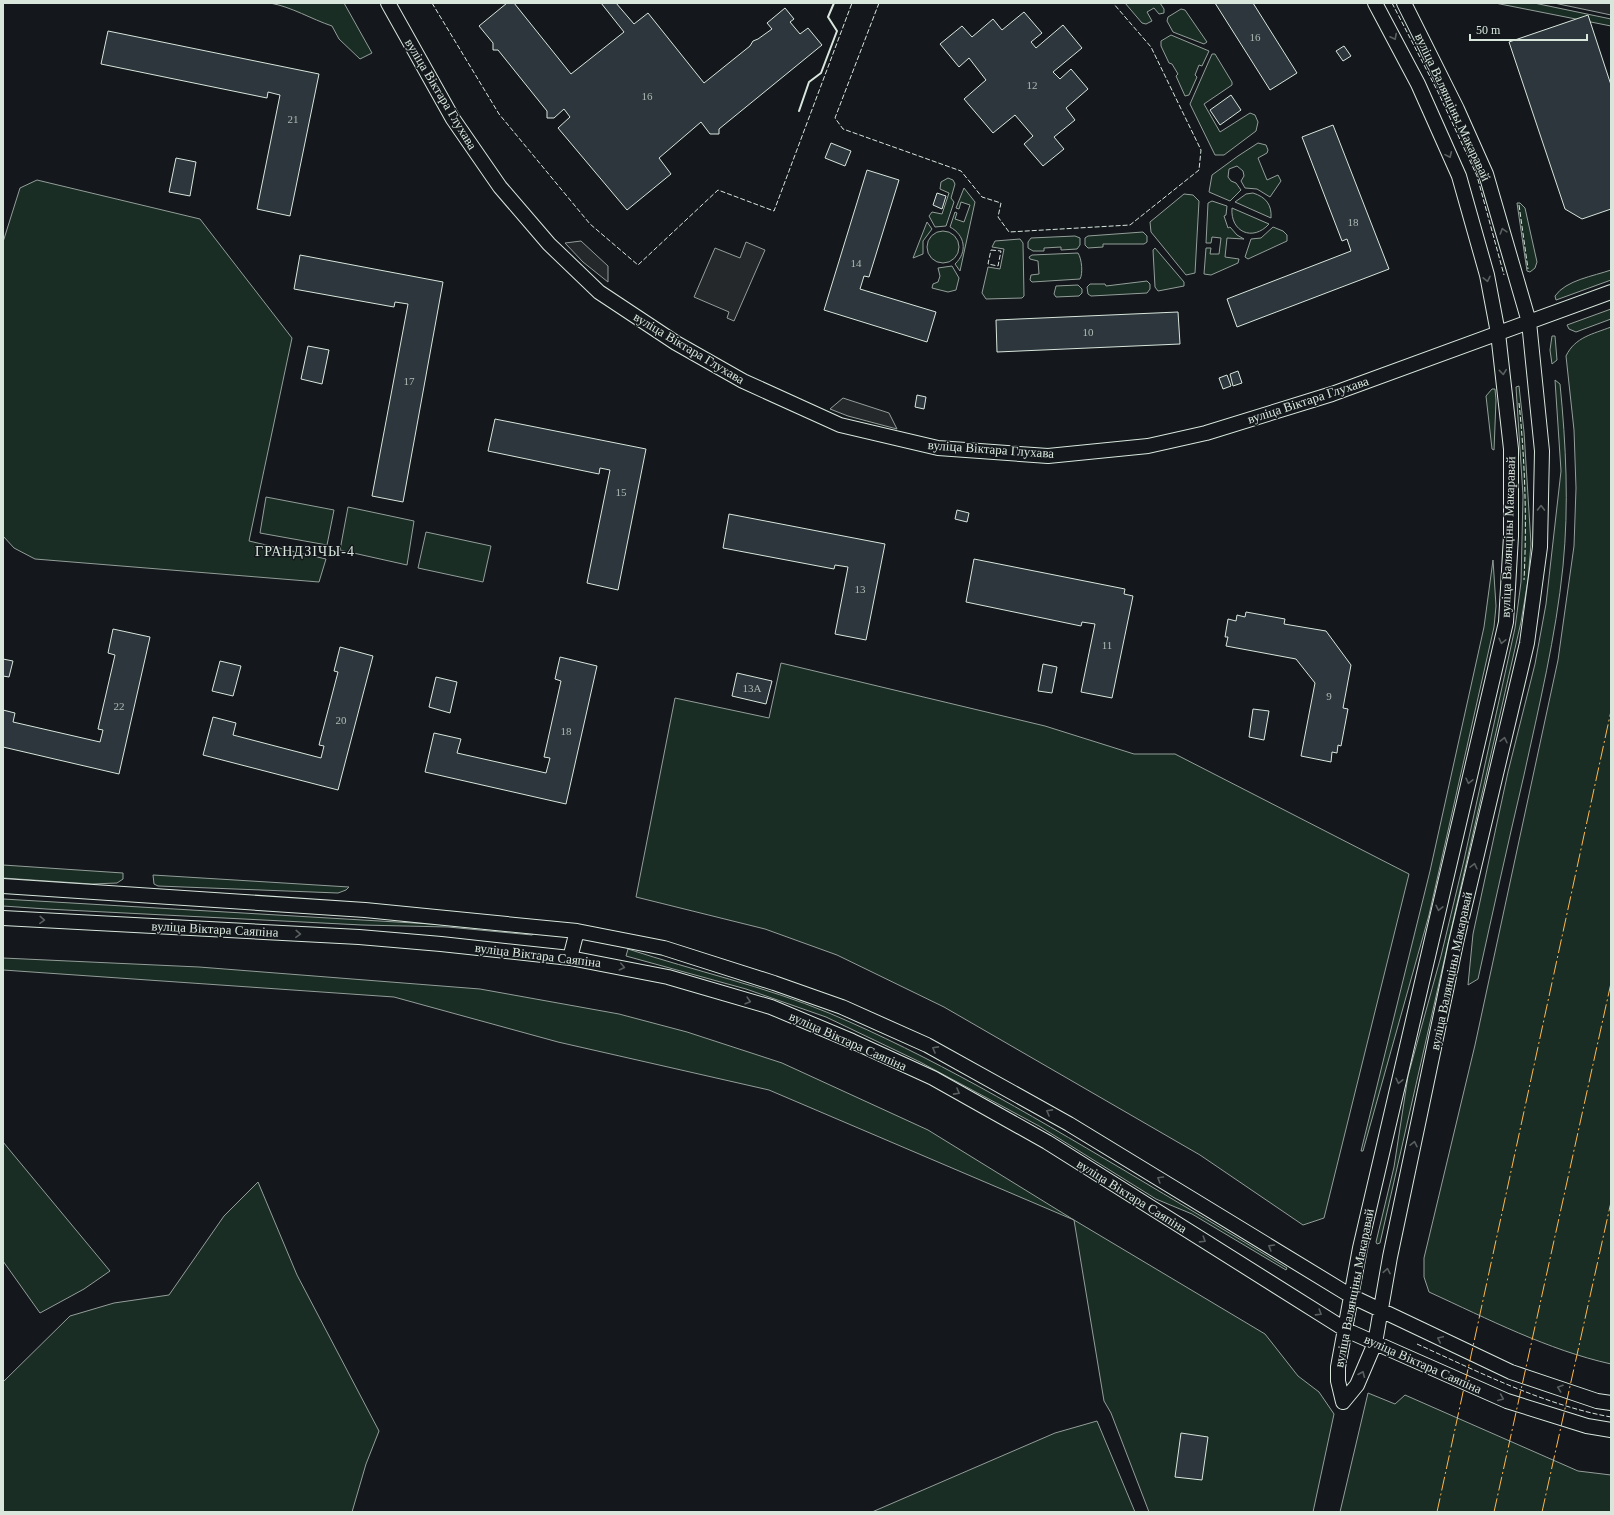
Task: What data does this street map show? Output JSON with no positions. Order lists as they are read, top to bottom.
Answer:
{
  "streets": {
    "street": ["вуліца Віктара Глухава", "вуліца Валянціны Макаравай", "вуліца Віктара Саяпіна"]
  },
  "crossings": [
    ["вуліца Віктара Глухава", "вуліца Валянціны Макаравай"],
    ["вуліца Валянціны Макаравай", "вуліца Віктара Саяпіна"]
  ],
  "districts": ["ГРАНДЗІЧЫ-4"],
  "house_numbers": [
    "16",
    "12",
    "16",
    "21",
    "18",
    "14",
    "10",
    "17",
    "15",
    "13",
    "11",
    "13А",
    "9",
    "22",
    "20",
    "18"
  ],
  "scale_bar": "50 m"
}
